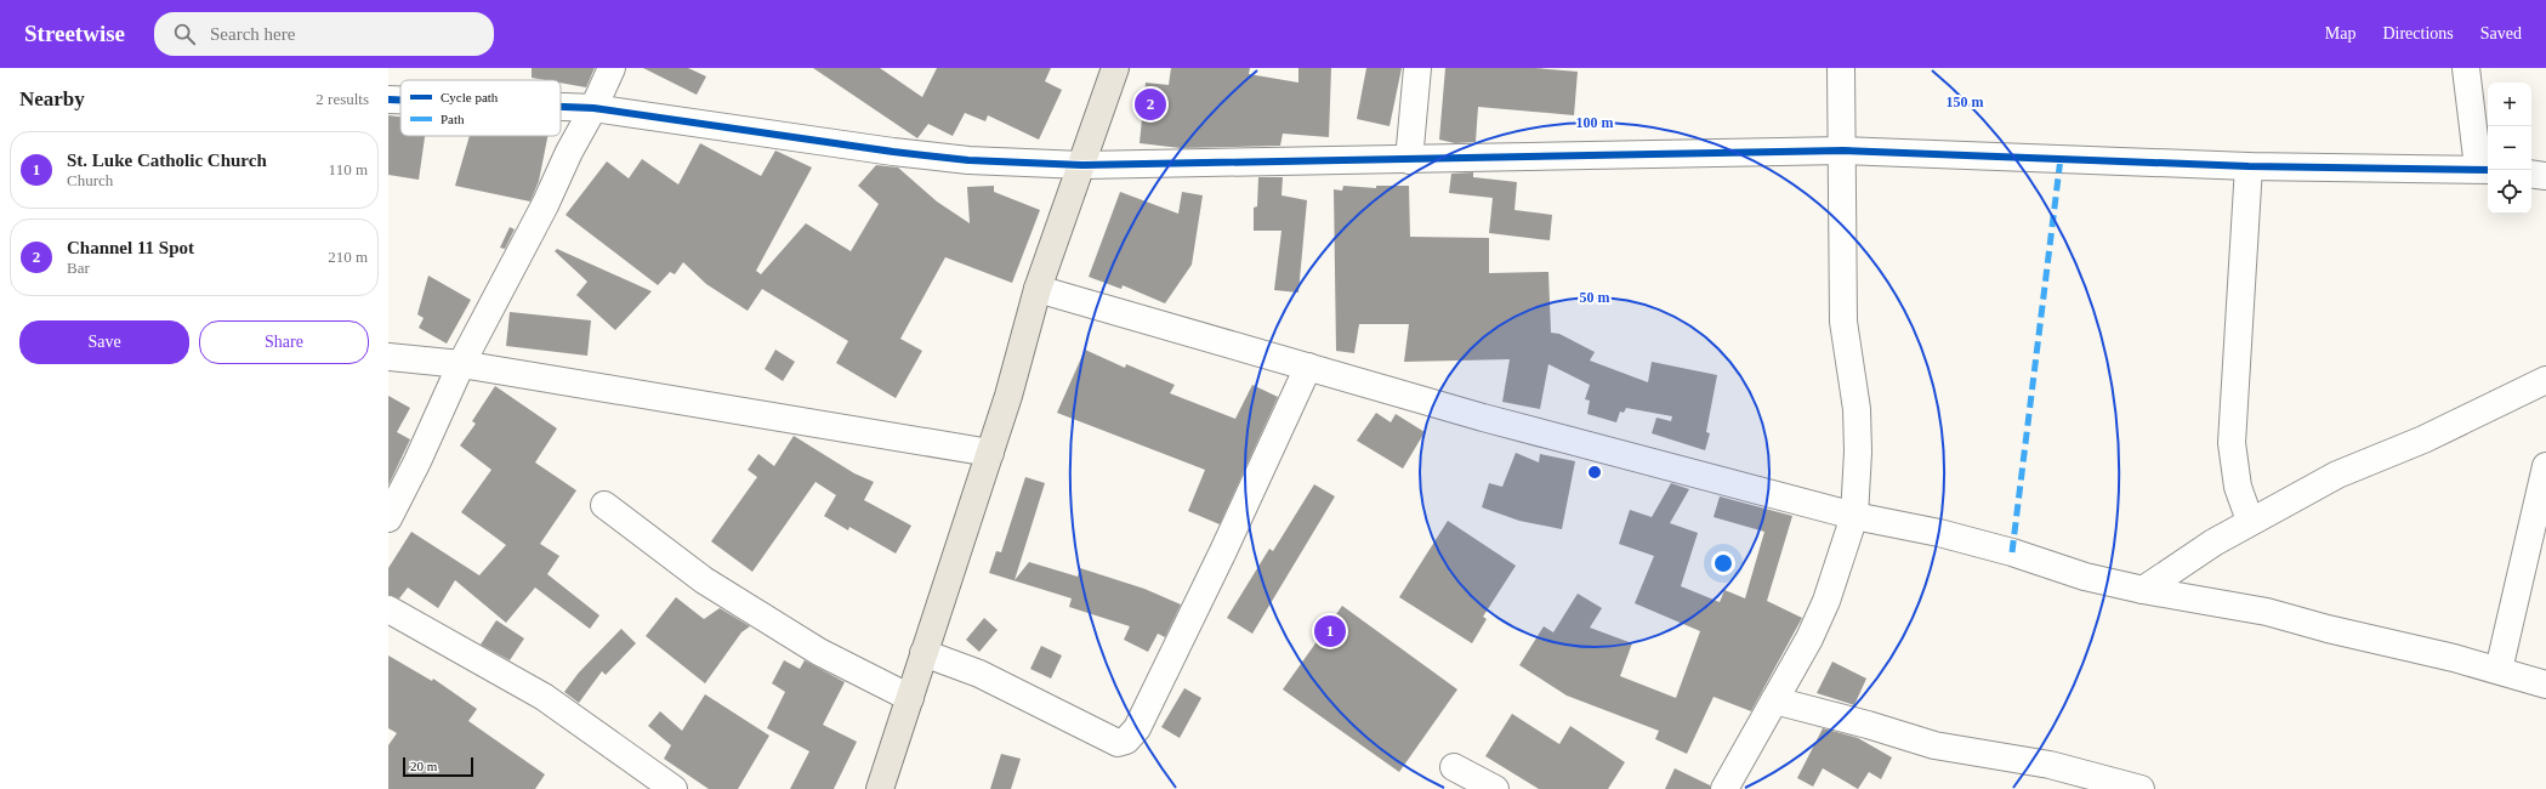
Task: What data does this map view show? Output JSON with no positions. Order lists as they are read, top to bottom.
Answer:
{
  "legend": ["Cycle path", "Path"],
  "scale_bar": "20 m",
  "page": {
    "header": "Streetwise",
    "search": "Search here",
    "nav": ["Map", "Directions", "Saved"],
    "heading": ["Nearby", "2 results"],
    "map_buttons": ["+", "−"],
    "pins": ["2", "1"],
    "list": [
      {
        "mark": "1",
        "name": "St. Luke Catholic Church",
        "note": "Church",
        "value": "110 m"
      },
      {
        "mark": "2",
        "name": "Channel 11 Spot",
        "note": "Bar",
        "value": "210 m"
      }
    ],
    "buttons": ["Save", "Share"],
    "scale": "20 m"
  },
  "rings": ["150 m", "100 m", "50 m"]
}
